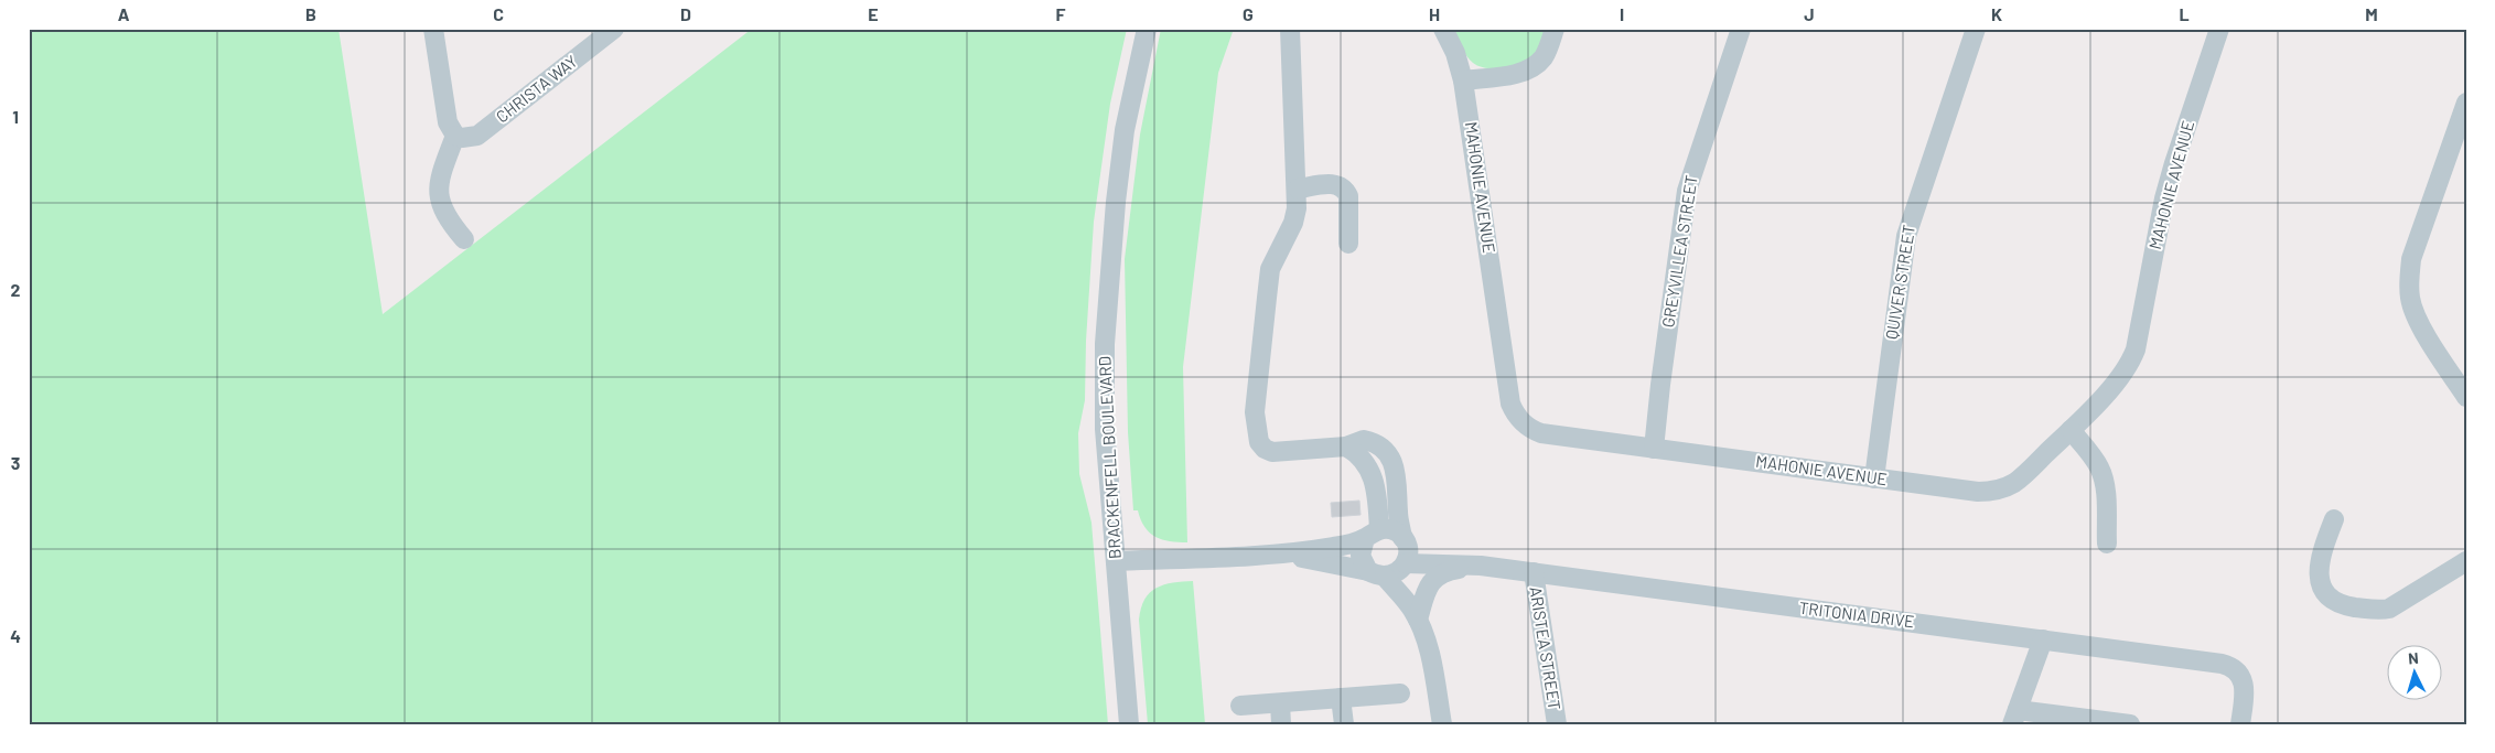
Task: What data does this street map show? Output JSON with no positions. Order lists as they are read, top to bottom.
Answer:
{
  "streets": {
    "street": [
      "CHRISTA WAY",
      "MAHONIE AVENUE",
      "GREYVILLEA STREET",
      "QUIVER STREET",
      "BRACKENFELL BOULEVARD",
      "TRITONIA DRIVE",
      "ARISTEA STREET"
    ]
  },
  "crossings": [
    ["MAHONIE AVENUE", "GREYVILLEA STREET"],
    ["MAHONIE AVENUE", "QUIVER STREET"],
    ["TRITONIA DRIVE", "ARISTEA STREET"]
  ],
  "north": "top",
  "grid": {
    "columns": [
      "A",
      "B",
      "C",
      "D",
      "E",
      "F",
      "G",
      "H",
      "I",
      "J",
      "K",
      "L",
      "M"
    ],
    "rows": [
      "1",
      "2",
      "3",
      "4"
    ]
  }
}
